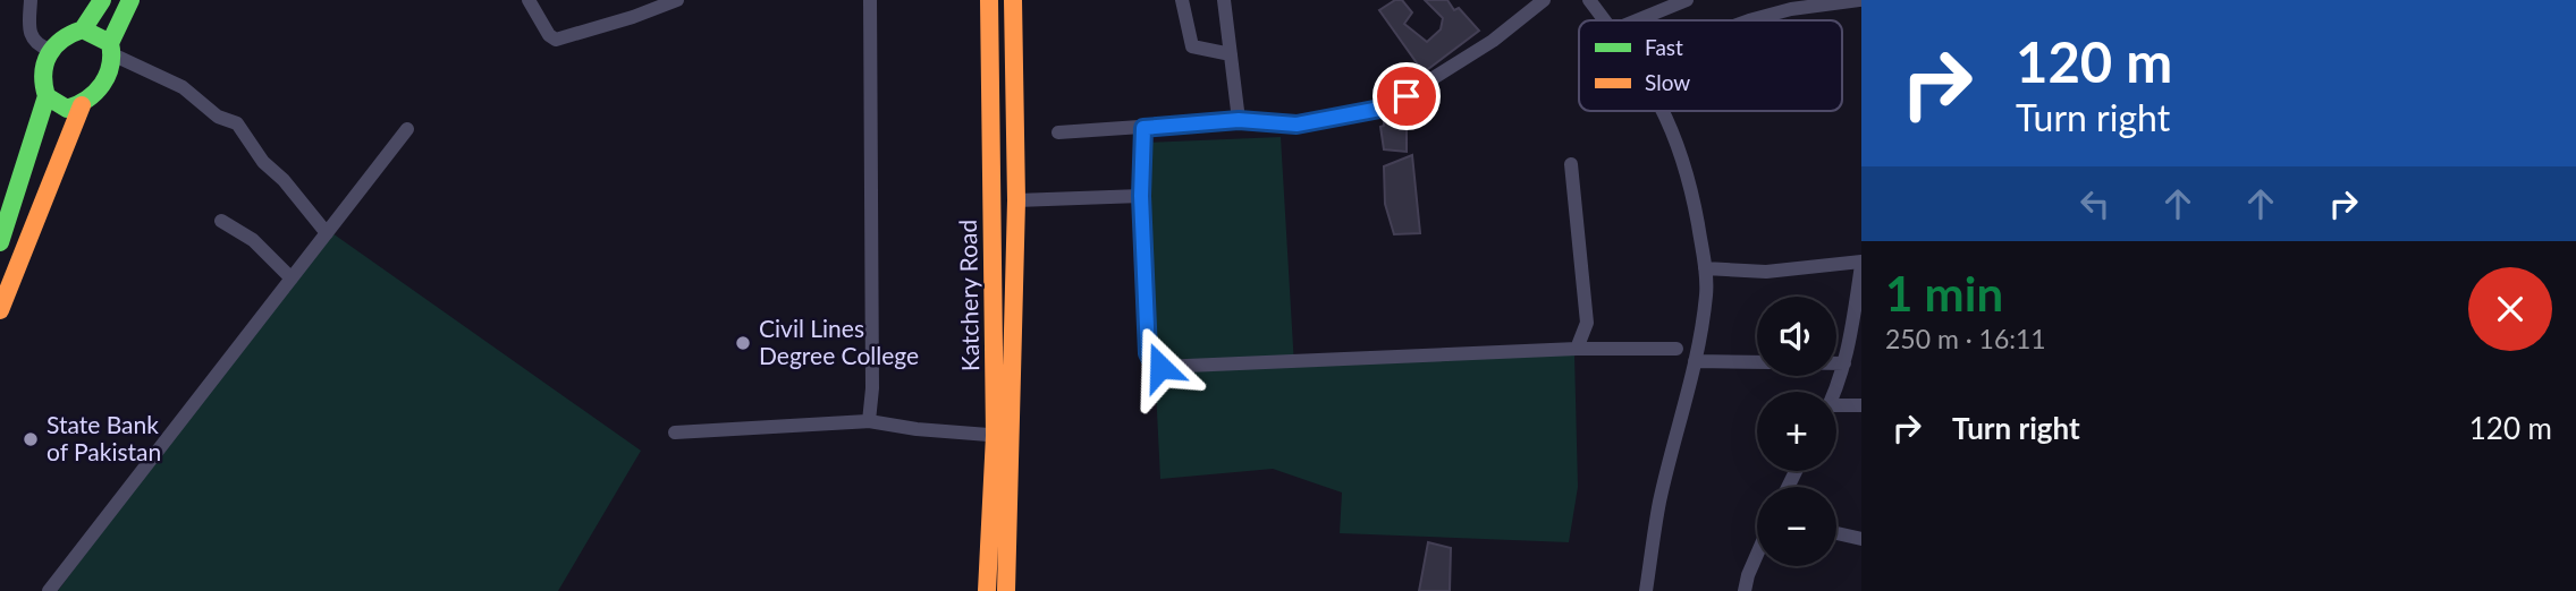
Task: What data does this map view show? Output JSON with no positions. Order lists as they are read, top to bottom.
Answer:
{
  "streets": {
    "main road": ["Katchery Road"]
  },
  "places": ["Civil Lines Degree College", "State Bank of Pakistan"],
  "legend": ["Fast", "Slow"],
  "page": {
    "turn": ["120 m", "Turn right"],
    "heading": ["1 min", "250 m · 16:11"],
    "map_buttons": ["+", "−"],
    "list": [
      {
        "name": "Turn right",
        "value": "120 m"
      }
    ]
  }
}
